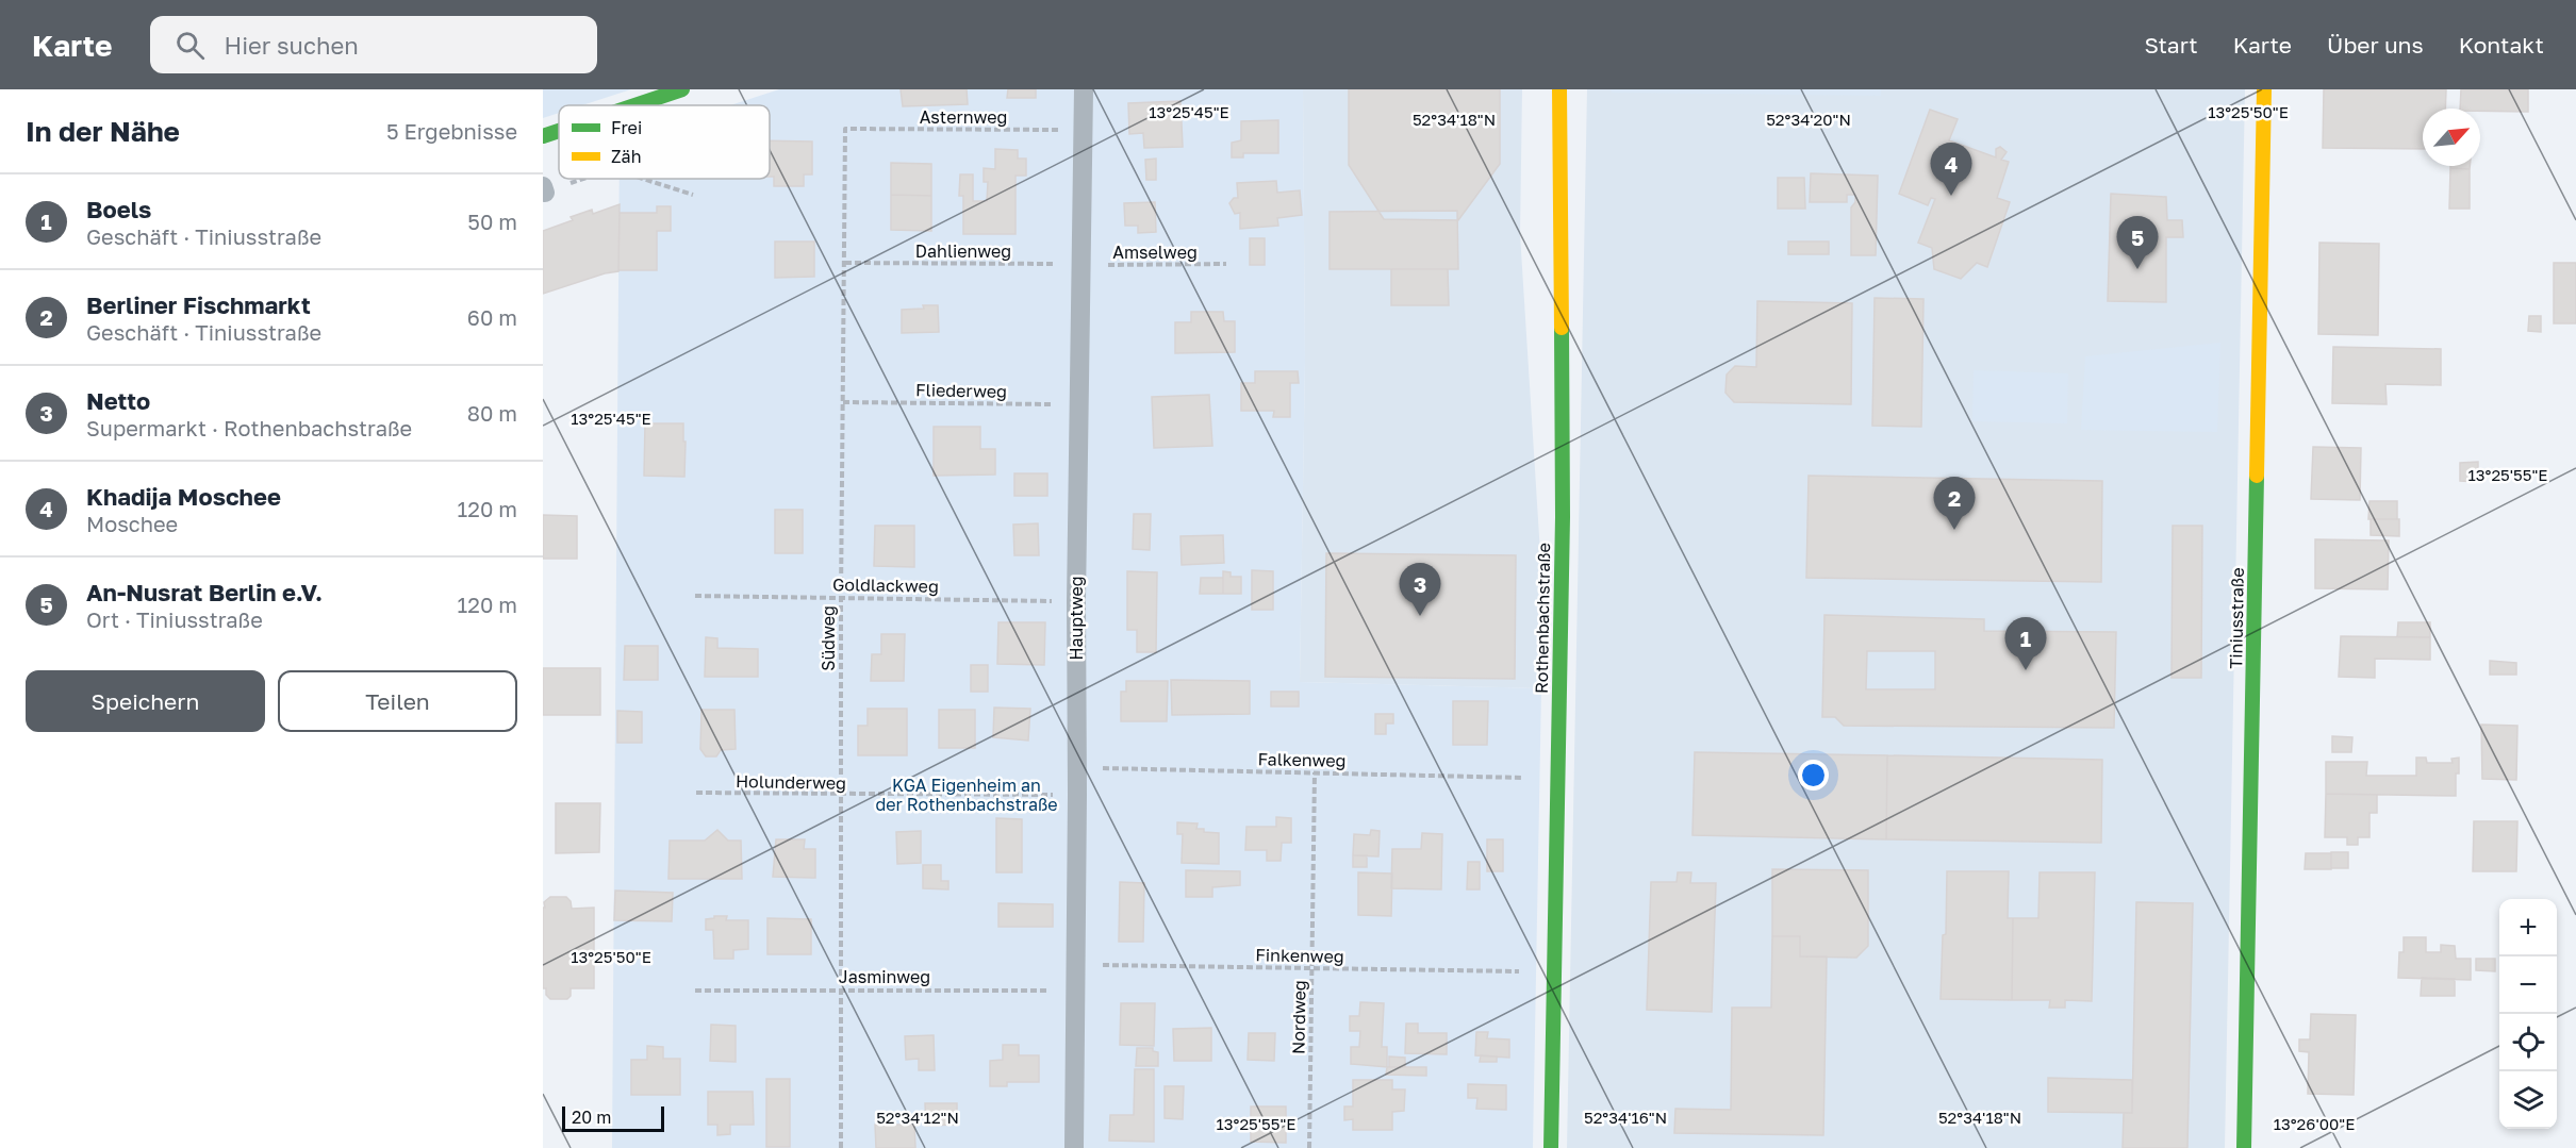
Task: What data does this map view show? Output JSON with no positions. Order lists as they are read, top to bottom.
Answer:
{
  "streets": {
    "main road": ["Rothenbachstraße", "Tiniusstraße"],
    "lane": ["Hauptweg"],
    "path": [
      "Asternweg",
      "Dahlienweg",
      "Amselweg",
      "Fliederweg",
      "Goldlackweg",
      "Südweg",
      "Falkenweg",
      "Holunderweg",
      "Finkenweg",
      "Jasminweg",
      "Nordweg"
    ]
  },
  "crossings": [
    ["Asternweg", "Hauptweg"],
    ["Asternweg", "Südweg"],
    ["Dahlienweg", "Amselweg"],
    ["Dahlienweg", "Hauptweg"],
    ["Dahlienweg", "Südweg"],
    ["Amselweg", "Hauptweg"],
    ["Fliederweg", "Hauptweg"],
    ["Fliederweg", "Südweg"],
    ["Goldlackweg", "Hauptweg"],
    ["Goldlackweg", "Südweg"],
    ["Hauptweg", "Falkenweg"],
    ["Hauptweg", "Holunderweg"],
    ["Hauptweg", "Finkenweg"],
    ["Hauptweg", "Jasminweg"],
    ["Südweg", "Holunderweg"],
    ["Südweg", "Jasminweg"],
    ["Falkenweg", "Nordweg"],
    ["Finkenweg", "Nordweg"]
  ],
  "parks": ["KGA Eigenheim an der Rothenbachstraße"],
  "legend": ["Frei", "Zäh"],
  "scale_bar": "20 m",
  "north": "top right",
  "page": {
    "header": "Karte",
    "search": "Hier suchen",
    "nav": [
      "Start",
      "Karte",
      "Über uns",
      "Kontakt"
    ],
    "heading": ["In der Nähe", "5 Ergebnisse"],
    "pins": [
      "4",
      "5",
      "2",
      "3",
      "1"
    ],
    "list": [
      {
        "mark": "1",
        "name": "Boels",
        "note": "Geschäft · Tiniusstraße",
        "value": "50 m"
      },
      {
        "mark": "2",
        "name": "Berliner Fischmarkt",
        "note": "Geschäft · Tiniusstraße",
        "value": "60 m"
      },
      {
        "mark": "3",
        "name": "Netto",
        "note": "Supermarkt · Rothenbachstraße",
        "value": "80 m"
      },
      {
        "mark": "4",
        "name": "Khadija Moschee",
        "note": "Moschee",
        "value": "120 m"
      },
      {
        "mark": "5",
        "name": "An-Nusrat Berlin e.V.",
        "note": "Ort · Tiniusstraße",
        "value": "120 m"
      }
    ],
    "buttons": ["Speichern", "Teilen"],
    "map_buttons": ["+", "−"],
    "scale": "20 m"
  },
  "coordinates": [
    "13°25'45\"E",
    "13°25'50\"E",
    "52°34'18\"N",
    "52°34'20\"N",
    "13°25'55\"E",
    "52°34'12\"N",
    "52°34'16\"N",
    "13°26'00\"E"
  ]
}
